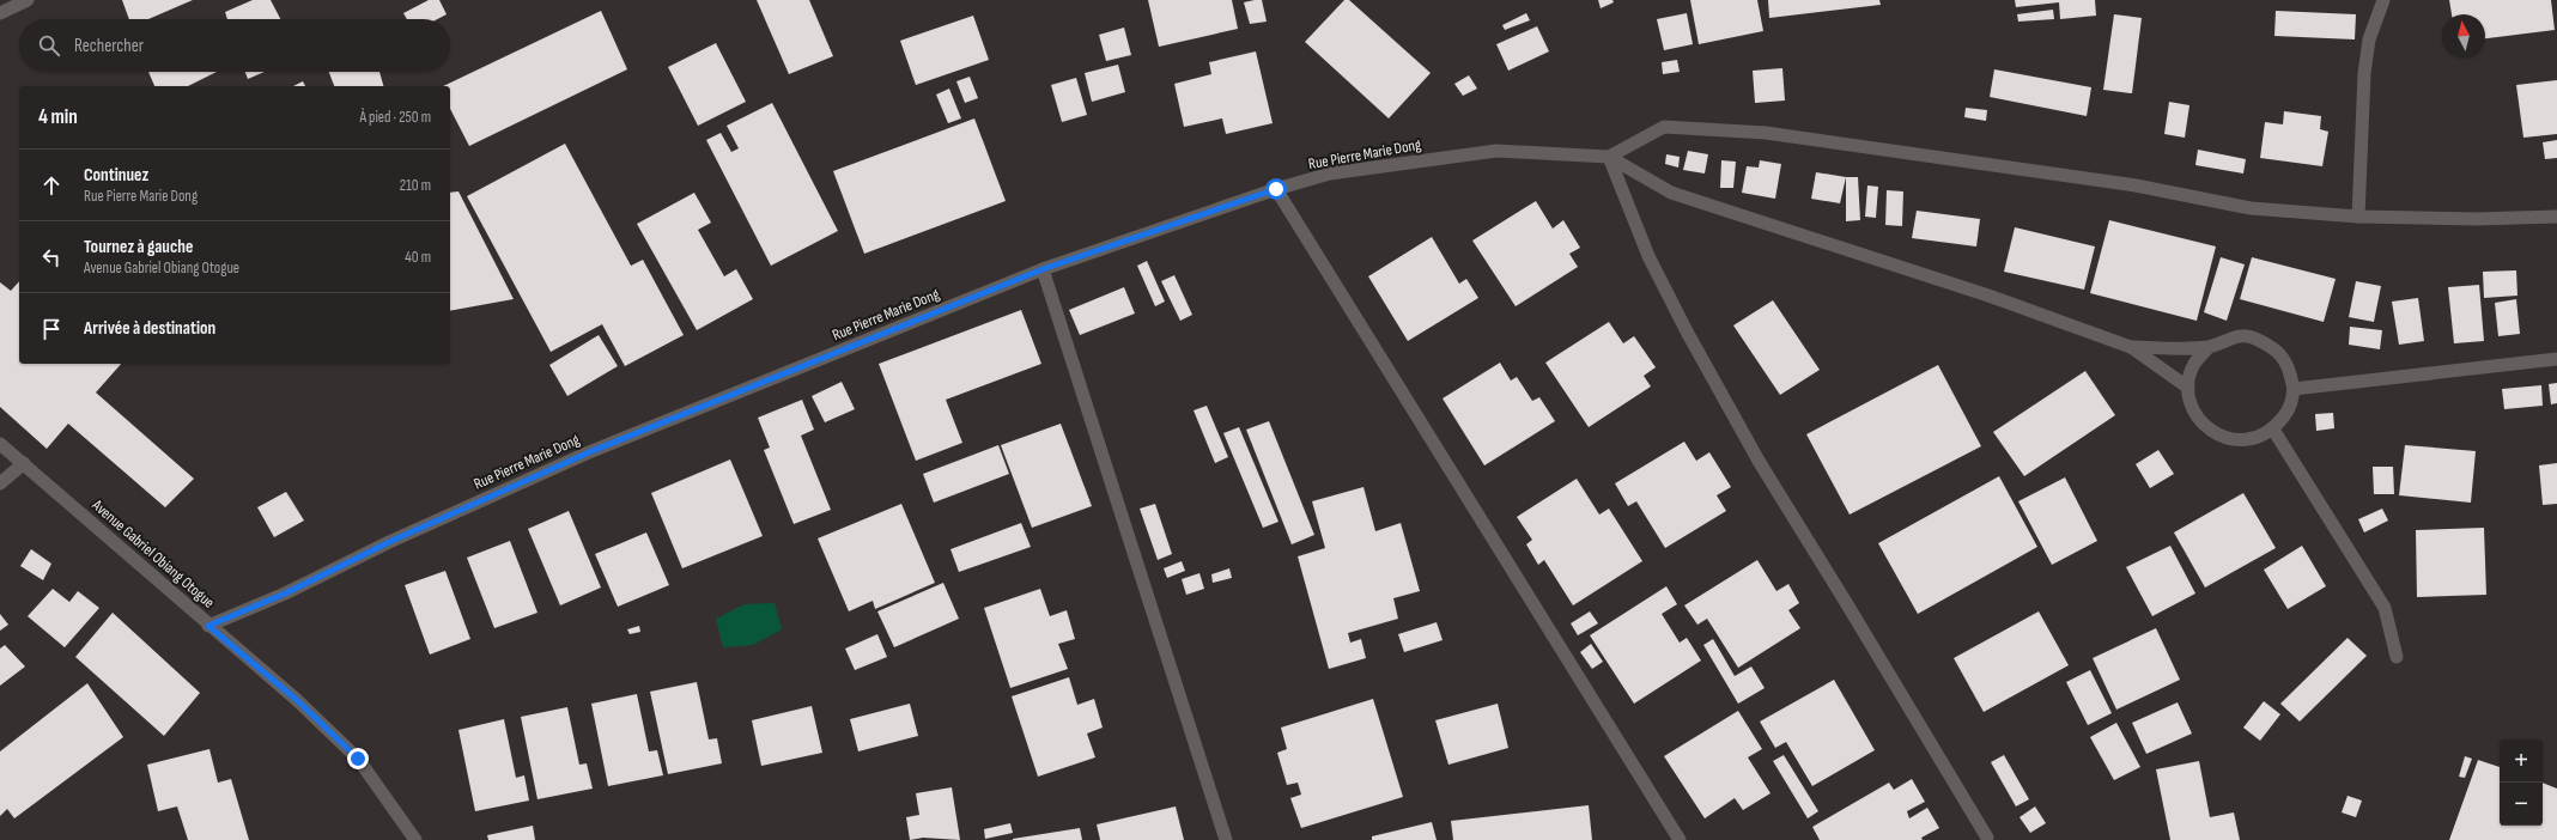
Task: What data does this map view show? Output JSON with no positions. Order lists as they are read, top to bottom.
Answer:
{
  "streets": {
    "street": ["Rue Pierre Marie Dong", "Avenue Gabriel Obiang Otogue"]
  },
  "crossings": [
    ["Rue Pierre Marie Dong", "Avenue Gabriel Obiang Otogue"]
  ],
  "north": "top",
  "page": {
    "search": "Rechercher",
    "heading": ["4 min", "À pied · 250 m"],
    "list": [
      ["Continuez", "Rue Pierre Marie Dong", "210 m"],
      ["Tournez à gauche", "Avenue Gabriel Obiang Otogue", "40 m"],
      "Arrivée à destination"
    ],
    "map_buttons": ["+", "−"]
  }
}
